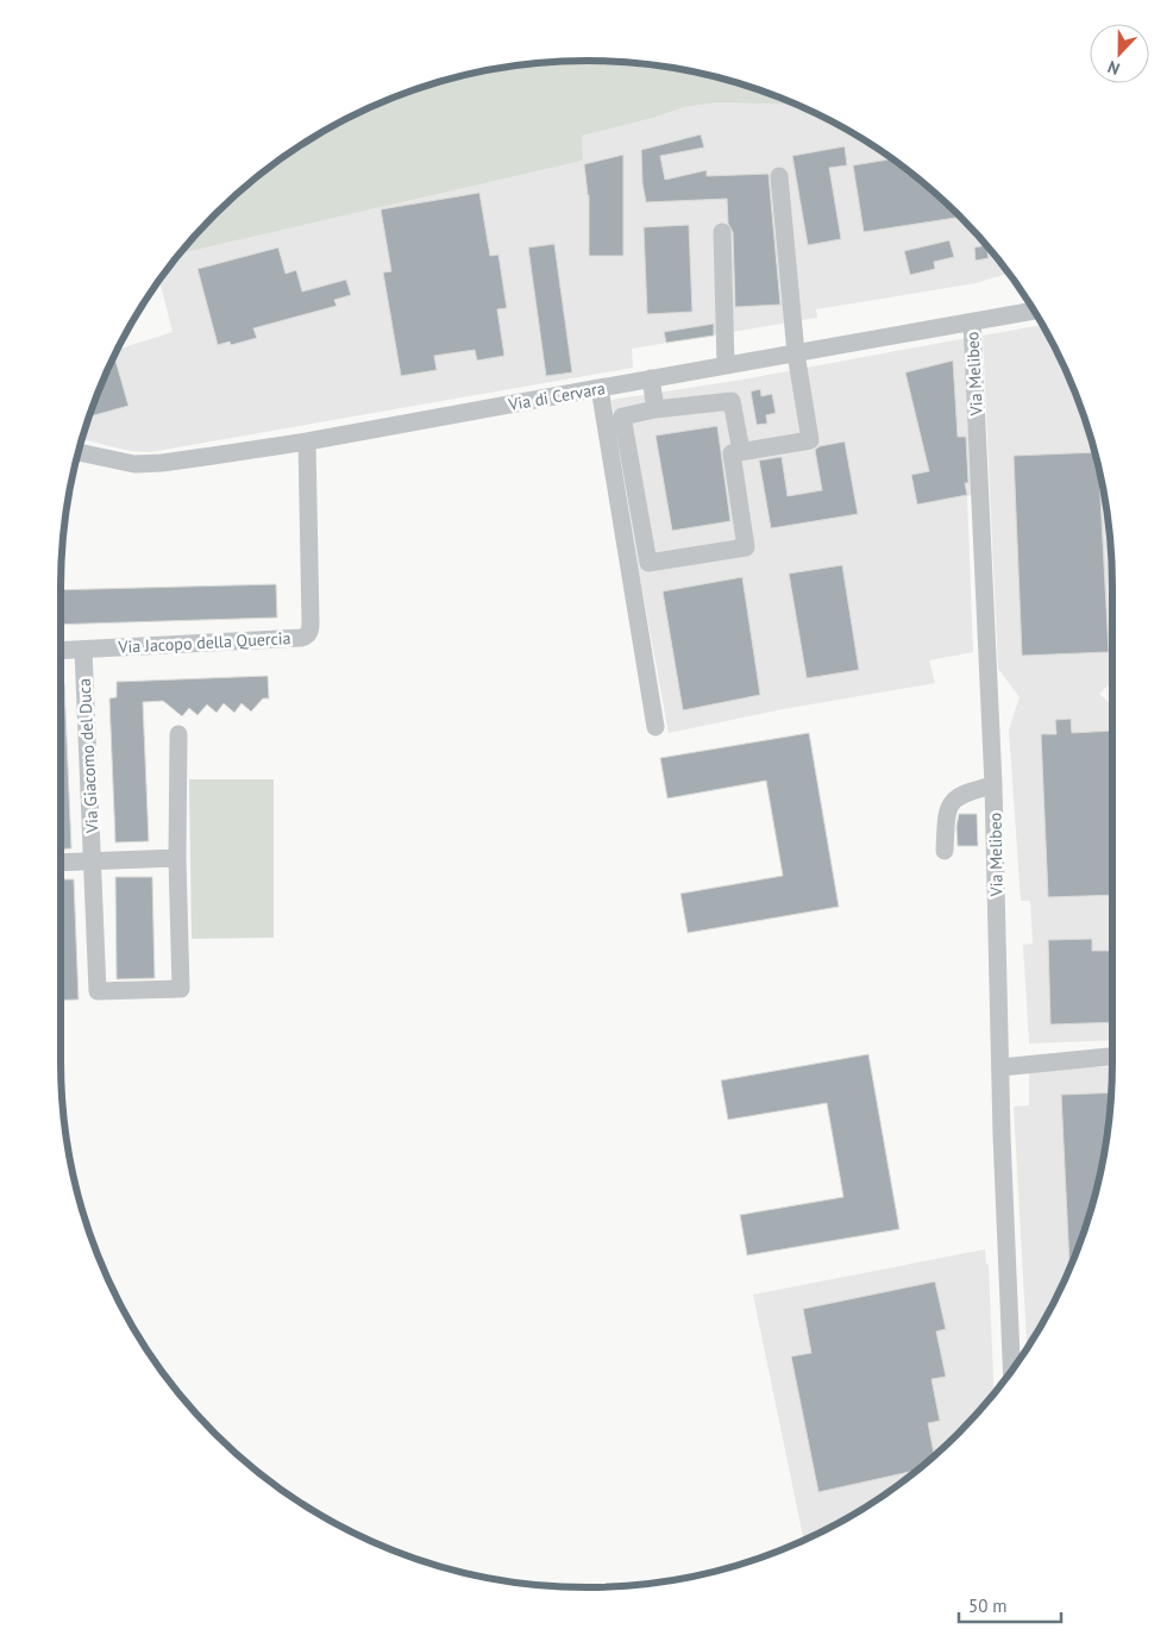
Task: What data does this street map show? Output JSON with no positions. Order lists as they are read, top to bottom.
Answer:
{
  "streets": {
    "street": [
      "Via Melibeo",
      "Via di Cervara",
      "Via Jacopo della Quercia",
      "Via Giacomo del Duca"
    ]
  },
  "crossings": [
    ["Via Melibeo", "Via di Cervara"],
    ["Via di Cervara", "Via Jacopo della Quercia"],
    ["Via Jacopo della Quercia", "Via Giacomo del Duca"]
  ],
  "scale_bar": "50 m",
  "north": "bottom"
}
